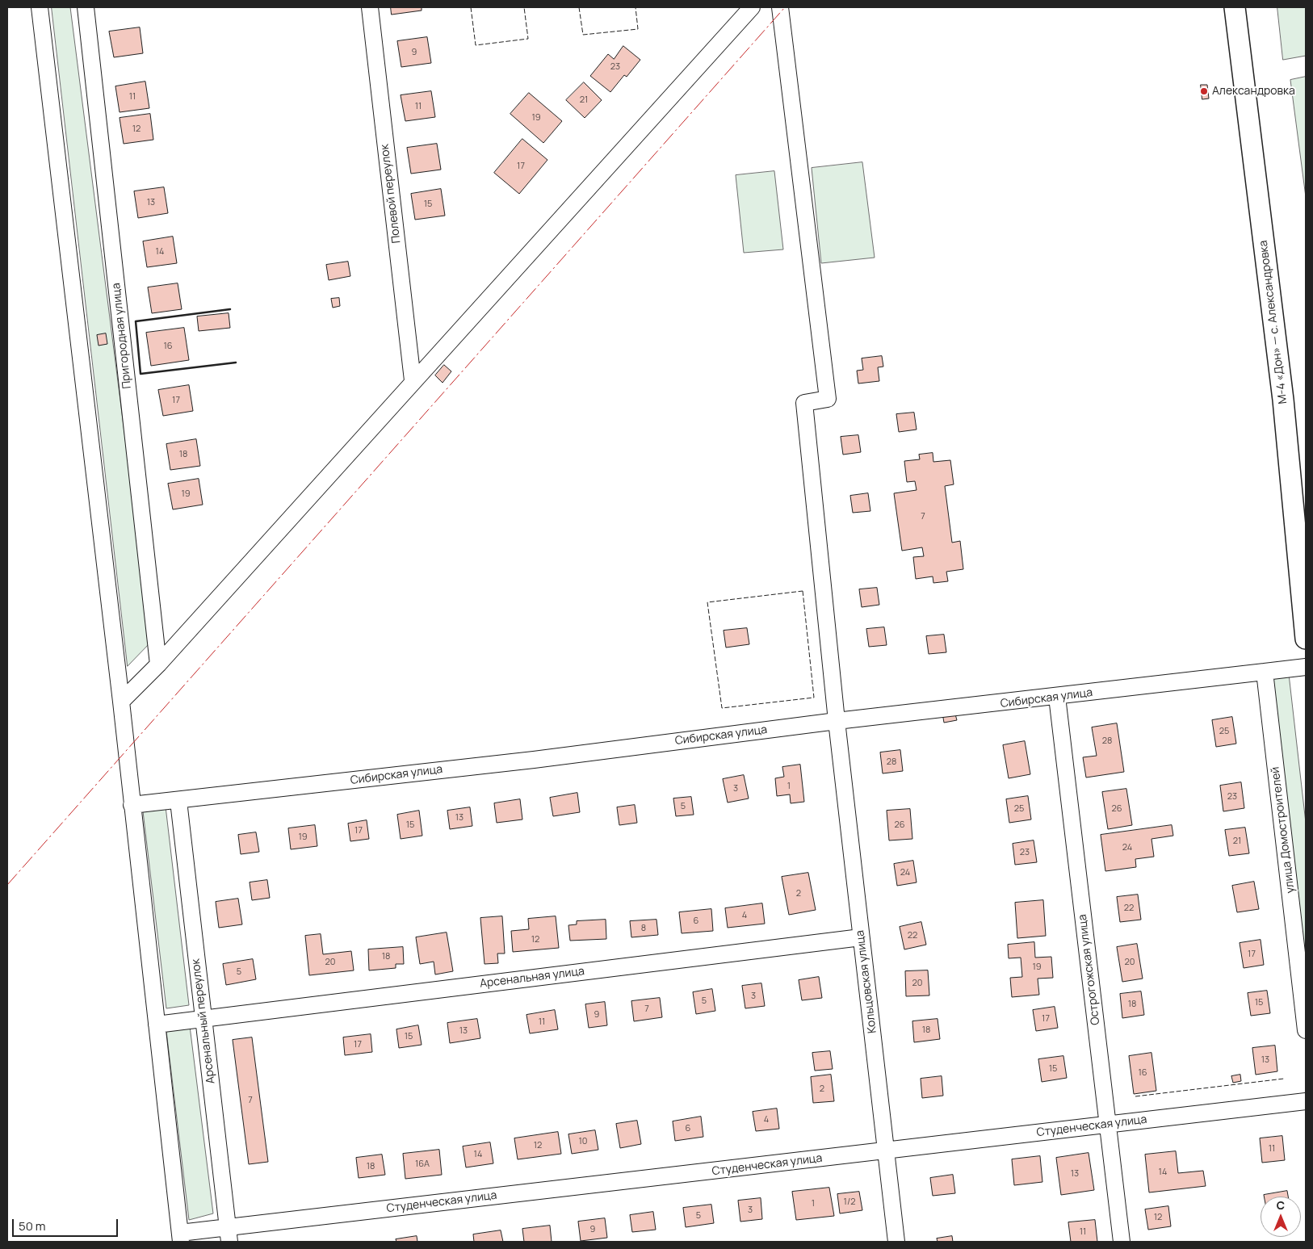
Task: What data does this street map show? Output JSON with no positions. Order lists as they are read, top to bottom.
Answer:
{
  "streets": {
    "main road": ["М-4 «Дон» — с. Александровка"],
    "street": [
      "Полевой переулок",
      "Пригородная улица",
      "Сибирская улица",
      "улица Домостроителей",
      "Острогожская улица",
      "Арсенальная улица",
      "Кольцовская улица",
      "Арсенальный переулок",
      "Студенческая улица"
    ]
  },
  "crossings": [
    ["Сибирская улица", "улица Домостроителей"],
    ["Сибирская улица", "Острогожская улица"],
    ["Сибирская улица", "Кольцовская улица"],
    ["Сибирская улица", "Арсенальный переулок"],
    ["Острогожская улица", "Студенческая улица"],
    ["Арсенальная улица", "Кольцовская улица"],
    ["Арсенальная улица", "Арсенальный переулок"],
    ["Кольцовская улица", "Студенческая улица"],
    ["Арсенальный переулок", "Студенческая улица"]
  ],
  "places": ["Александровка"],
  "house_numbers": [
    "9",
    "23",
    "11",
    "21",
    "11",
    "19",
    "12",
    "17",
    "13",
    "15",
    "14",
    "16",
    "17",
    "18",
    "19",
    "7",
    "25",
    "28",
    "28",
    "1",
    "3",
    "23",
    "5",
    "25",
    "26",
    "13",
    "15",
    "26",
    "17",
    "19",
    "21",
    "24",
    "23",
    "24",
    "2",
    "22",
    "4",
    "6",
    "8",
    "22",
    "12",
    "17",
    "18",
    "20",
    "20",
    "19",
    "5",
    "20",
    "3",
    "5",
    "15",
    "18",
    "7",
    "9",
    "17",
    "11",
    "18",
    "13",
    "15",
    "17",
    "13",
    "15",
    "16",
    "2",
    "7",
    "4",
    "6",
    "10",
    "12",
    "11",
    "14",
    "16А",
    "18",
    "14",
    "13",
    "1/2",
    "1",
    "3",
    "5",
    "12",
    "9",
    "11"
  ],
  "scale_bar": "50 m",
  "north": "top"
}
